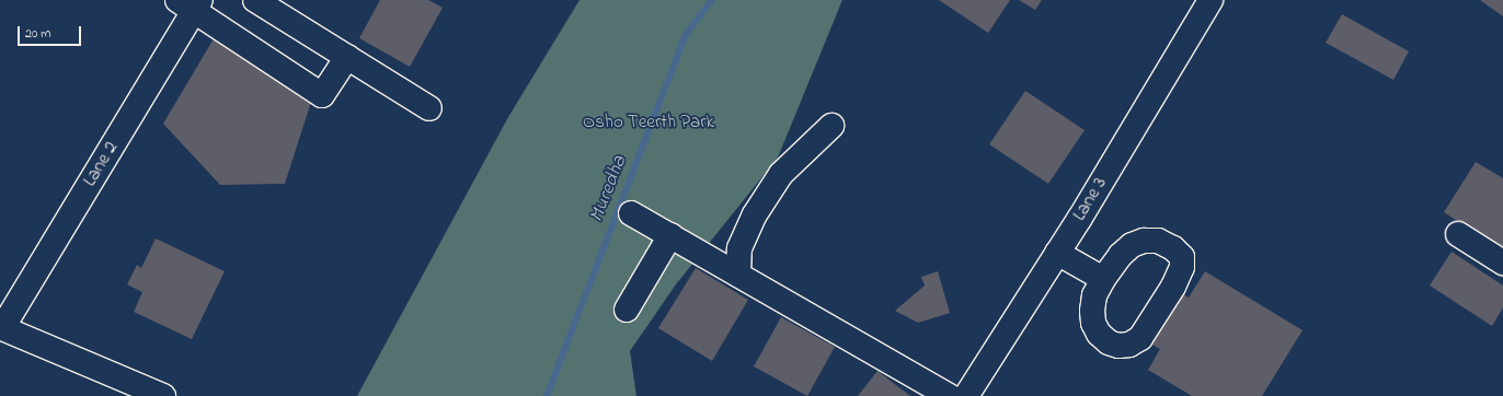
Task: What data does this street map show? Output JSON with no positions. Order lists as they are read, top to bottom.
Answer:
{
  "streets": {
    "street": ["Lane 2", "Lane 3"]
  },
  "water": ["Muredha"],
  "parks": ["Osho Teerth Park"],
  "scale_bar": "20 m"
}
